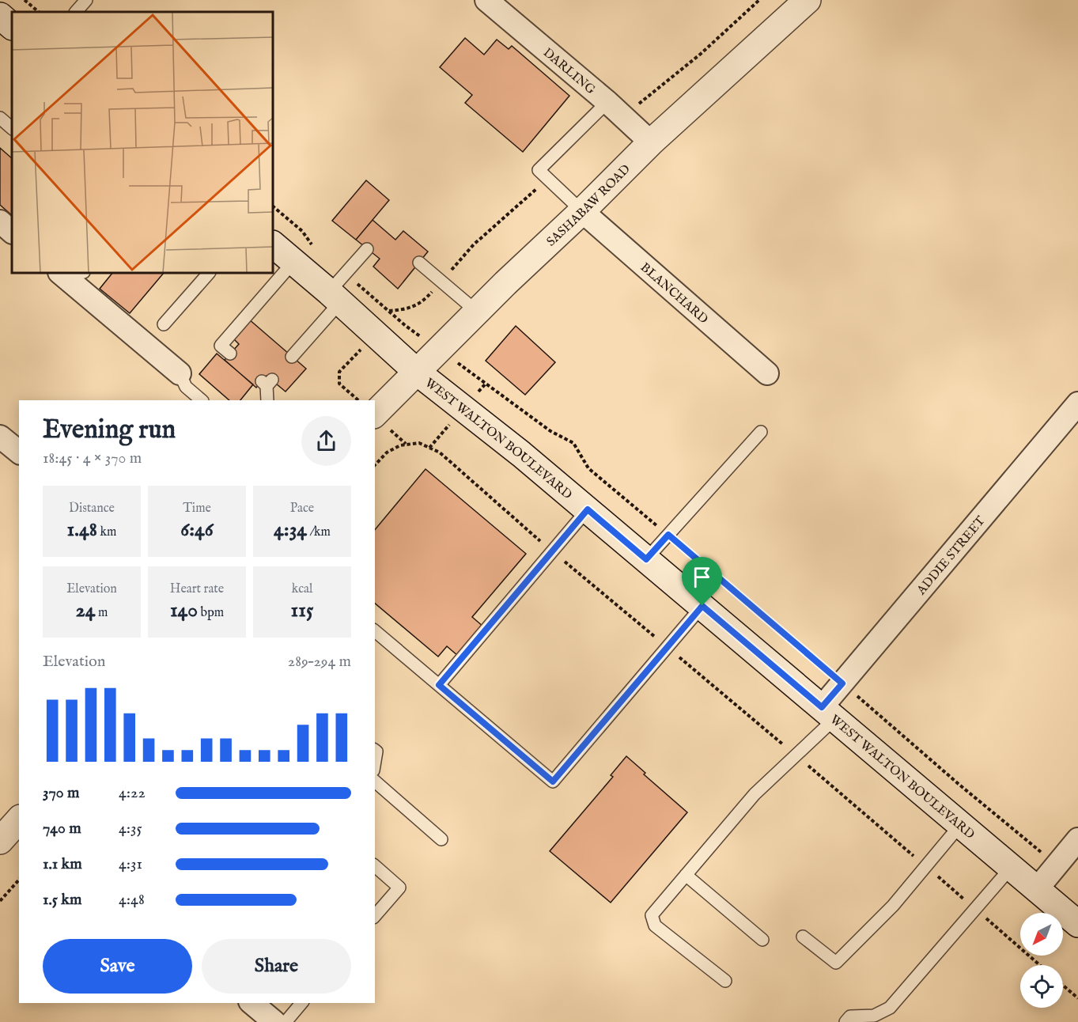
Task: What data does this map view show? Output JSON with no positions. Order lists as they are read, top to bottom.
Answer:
{
  "streets": {
    "main road": ["SASHABAW ROAD", "WEST WALTON BOULEVARD"],
    "street": ["DARLING", "BLANCHARD", "ADDIE STREET"]
  },
  "crossings": [
    ["DARLING", "SASHABAW ROAD"],
    ["SASHABAW ROAD", "BLANCHARD"],
    ["SASHABAW ROAD", "WEST WALTON BOULEVARD"],
    ["WEST WALTON BOULEVARD", "ADDIE STREET"]
  ],
  "north": "bottom left",
  "page": {
    "heading": ["Evening run", "18:45 · 4 × 370 m"],
    "stats": [
      ["Distance", "1.48 km"],
      ["Time", "6:46"],
      ["Pace", "4:34 /km"],
      ["Elevation", "24 m"],
      ["Heart rate", "140 bpm"],
      ["kcal", "115"]
    ],
    "chart": ["Elevation", "289–294 m"],
    "list": [
      {
        "name": "370 m",
        "note": "4:22"
      },
      {
        "name": "740 m",
        "note": "4:35"
      },
      {
        "name": "1.1 km",
        "note": "4:31"
      },
      {
        "name": "1.5 km",
        "note": "4:48"
      }
    ],
    "buttons": ["Save", "Share"]
  }
}
